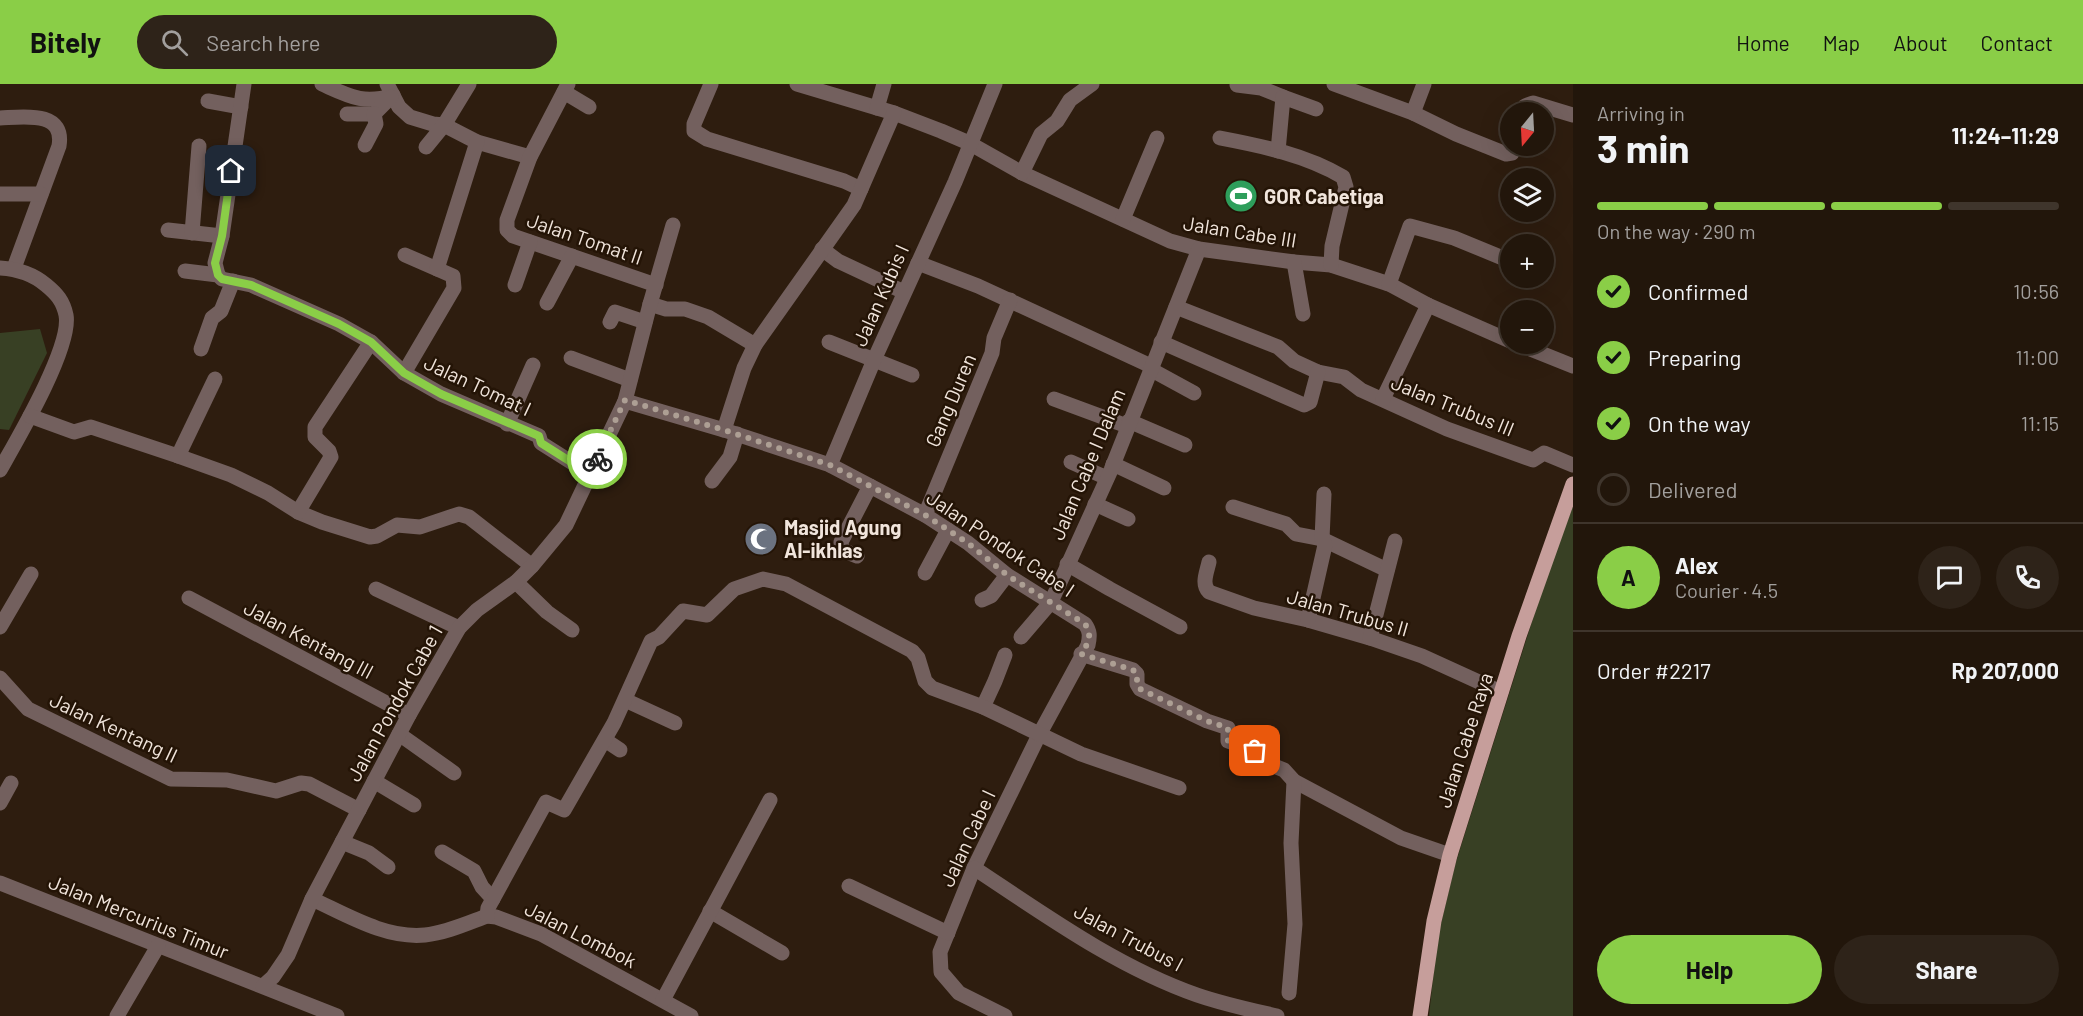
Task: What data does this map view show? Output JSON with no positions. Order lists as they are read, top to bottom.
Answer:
{
  "streets": {
    "main road": ["Jalan Cabe Raya"],
    "street": [
      "Jalan Cabe III",
      "Jalan Tomat II",
      "Jalan Kubis I",
      "Jalan Tomat I",
      "Gang Duren",
      "Jalan Trubus III",
      "Jalan Cabe I Dalam",
      "Jalan Pondok Cabe I",
      "Jalan Trubus II",
      "Jalan Kentang III",
      "Jalan Pondok Cabe 1",
      "Jalan Kentang II",
      "Jalan Cabe I",
      "Jalan Mercurius Timur",
      "Jalan Lombok",
      "Jalan Trubus I"
    ]
  },
  "crossings": [
    ["Jalan Cabe III", "Jalan Kubis I"],
    ["Jalan Cabe III", "Jalan Cabe I Dalam"],
    ["Jalan Tomat II", "Jalan Pondok Cabe I"],
    ["Jalan Tomat II", "Jalan Pondok Cabe 1"],
    ["Jalan Kubis I", "Jalan Pondok Cabe I"],
    ["Jalan Tomat I", "Jalan Pondok Cabe 1"],
    ["Gang Duren", "Jalan Pondok Cabe I"],
    ["Jalan Trubus III", "Jalan Cabe I Dalam"],
    ["Jalan Cabe I Dalam", "Jalan Pondok Cabe I"],
    ["Jalan Pondok Cabe I", "Jalan Pondok Cabe 1"],
    ["Jalan Pondok Cabe I", "Jalan Cabe I"],
    ["Jalan Trubus II", "Jalan Cabe Raya"],
    ["Jalan Kentang III", "Jalan Pondok Cabe 1"],
    ["Jalan Pondok Cabe 1", "Jalan Kentang II"],
    ["Jalan Pondok Cabe 1", "Jalan Mercurius Timur"],
    ["Jalan Cabe I", "Jalan Trubus I"]
  ],
  "places": {
    "sports": ["GOR Cabetiga"],
    "mosque": ["Masjid Agung Al-ikhlas"]
  },
  "north": "bottom",
  "page": {
    "header": "Bitely",
    "search": "Search here",
    "nav": [
      "Home",
      "Map",
      "About",
      "Contact"
    ],
    "heading": ["3 min", "Arriving in", "11:24–11:29"],
    "panel": [
      "Alex",
      "Courier · 4.5",
      "Order #2217",
      "Rp 207,000"
    ],
    "map_buttons": ["+", "−"],
    "bar": "On the way · 290 m",
    "list": [
      ["Confirmed", "10:56"],
      ["Preparing", "11:00"],
      ["On the way", "11:15"],
      "Delivered"
    ],
    "round": "A",
    "buttons": ["Help", "Share"]
  }
}
